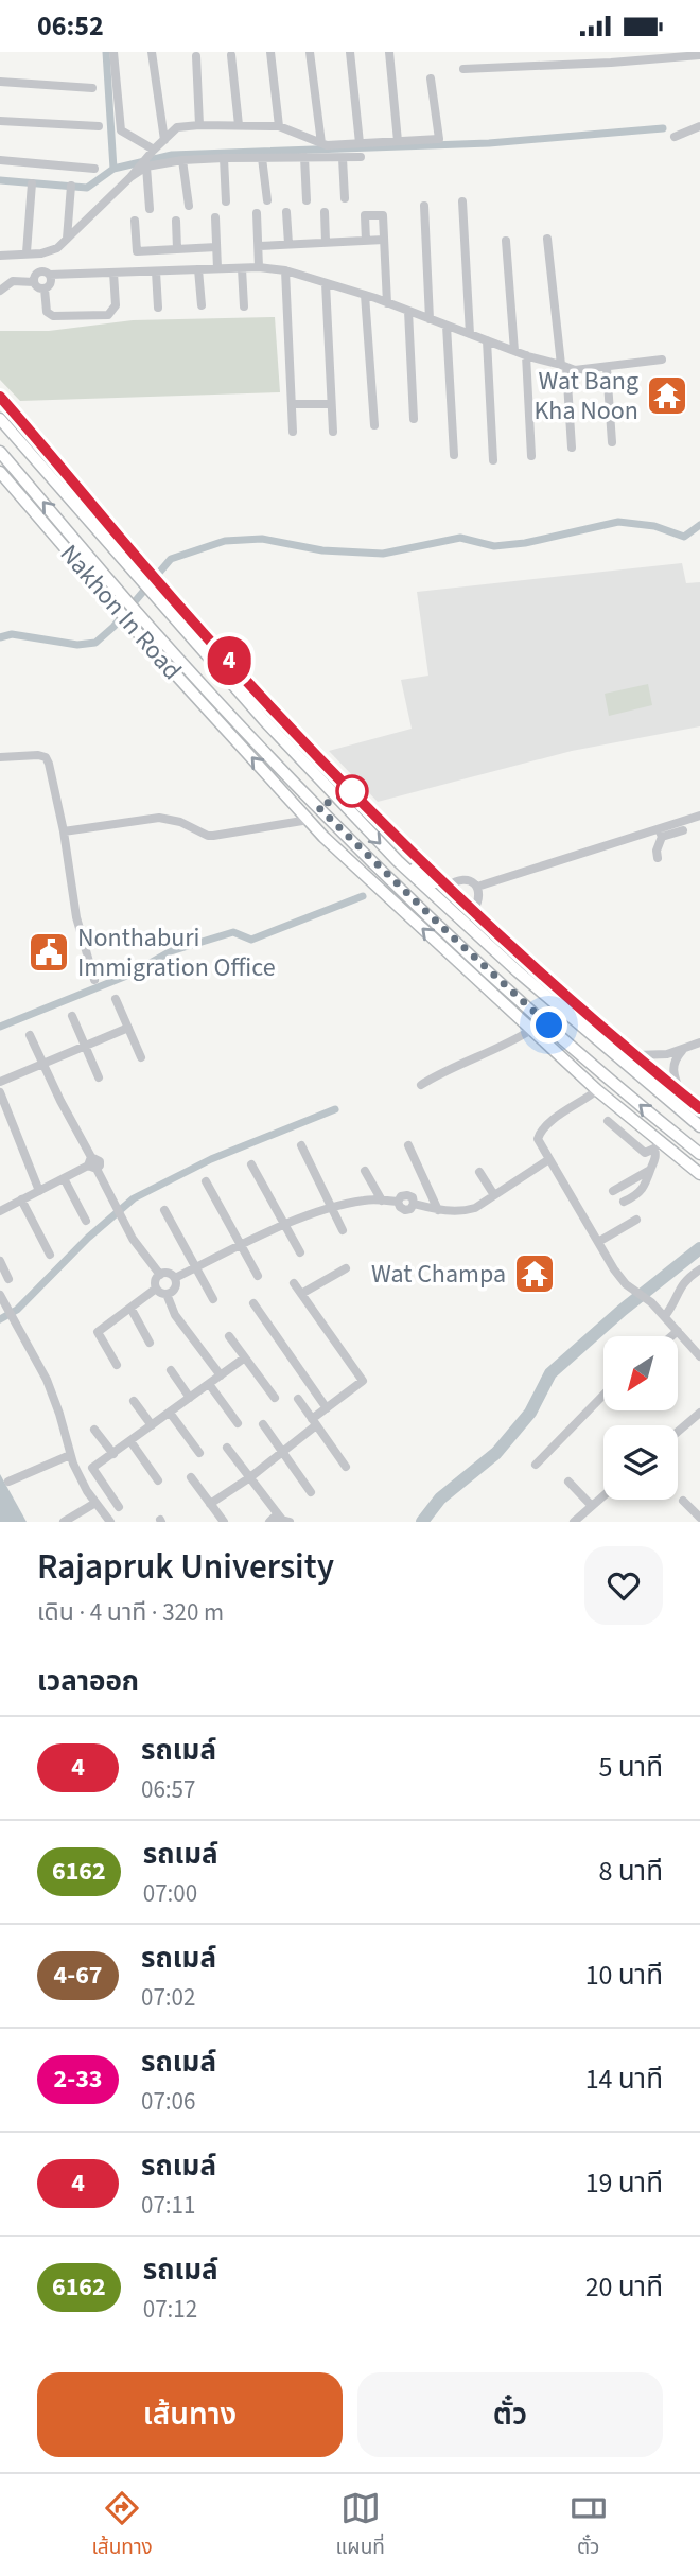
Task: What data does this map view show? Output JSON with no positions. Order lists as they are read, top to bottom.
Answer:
{
  "streets": {
    "main road": ["Nakhon In Road"]
  },
  "places": {
    "temple": ["Wat Bang Kha Noon", "Wat Champa"],
    "public building": ["Nonthaburi Immigration Office"]
  },
  "lines": ["bus line 4"],
  "north": "bottom left",
  "page": {
    "status": "06:52",
    "on_map": "4",
    "heading": [
      ["Rajapruk University", "เดิน · 4 นาที · 320 m"],
      "เวลาออก"
    ],
    "list": [
      {
        "mark": "4",
        "name": "รถเมล์",
        "note": "06:57",
        "value": "5 นาที"
      },
      {
        "mark": "6162",
        "name": "รถเมล์",
        "note": "07:00",
        "value": "8 นาที"
      },
      {
        "mark": "4-67",
        "name": "รถเมล์",
        "note": "07:02",
        "value": "10 นาที"
      },
      {
        "mark": "2-33",
        "name": "รถเมล์",
        "note": "07:06",
        "value": "14 นาที"
      },
      {
        "mark": "4",
        "name": "รถเมล์",
        "note": "07:11",
        "value": "19 นาที"
      },
      {
        "mark": "6162",
        "name": "รถเมล์",
        "note": "07:12",
        "value": "20 นาที"
      }
    ],
    "buttons": ["เส้นทาง", "ตั๋ว"],
    "tabs": ["เส้นทาง", "แผนที่", "ตั๋ว"]
  }
}
